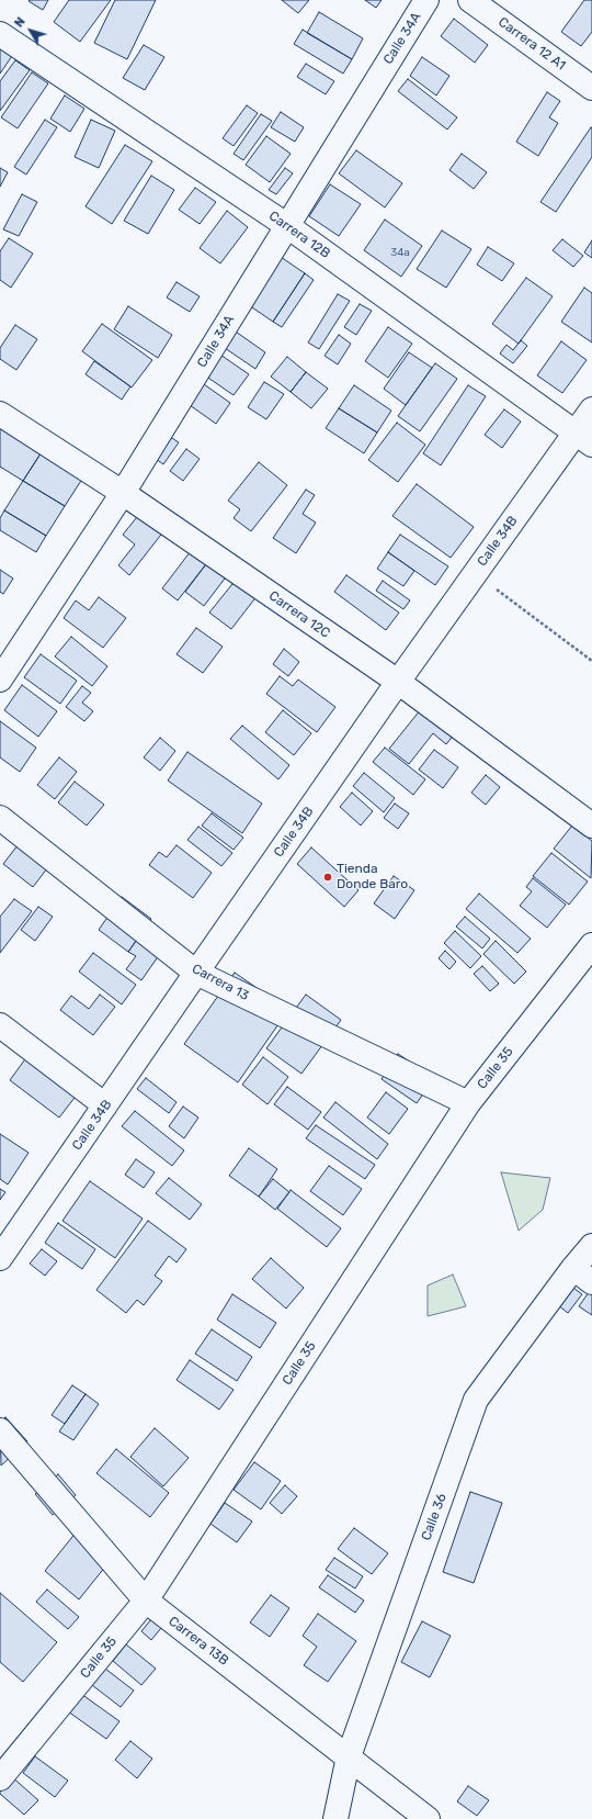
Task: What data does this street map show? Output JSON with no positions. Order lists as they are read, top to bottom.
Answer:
{
  "streets": {
    "street": [
      "Calle 34A",
      "Carrera 12 A1",
      "Carrera 12B",
      "Calle 34B",
      "Carrera 12C",
      "Carrera 13",
      "Calle 35",
      "Calle 36",
      "Carrera 13B"
    ]
  },
  "crossings": [
    ["Calle 34A", "Carrera 12B"],
    ["Calle 34A", "Carrera 12C"],
    ["Carrera 12B", "Calle 34B"],
    ["Calle 34B", "Carrera 12C"],
    ["Calle 34B", "Carrera 13"],
    ["Carrera 13", "Calle 35"],
    ["Calle 35", "Carrera 13B"],
    ["Calle 36", "Carrera 13B"]
  ],
  "places": ["Tienda Donde Baro"],
  "house_numbers": ["34a"],
  "north": "top left"
}
